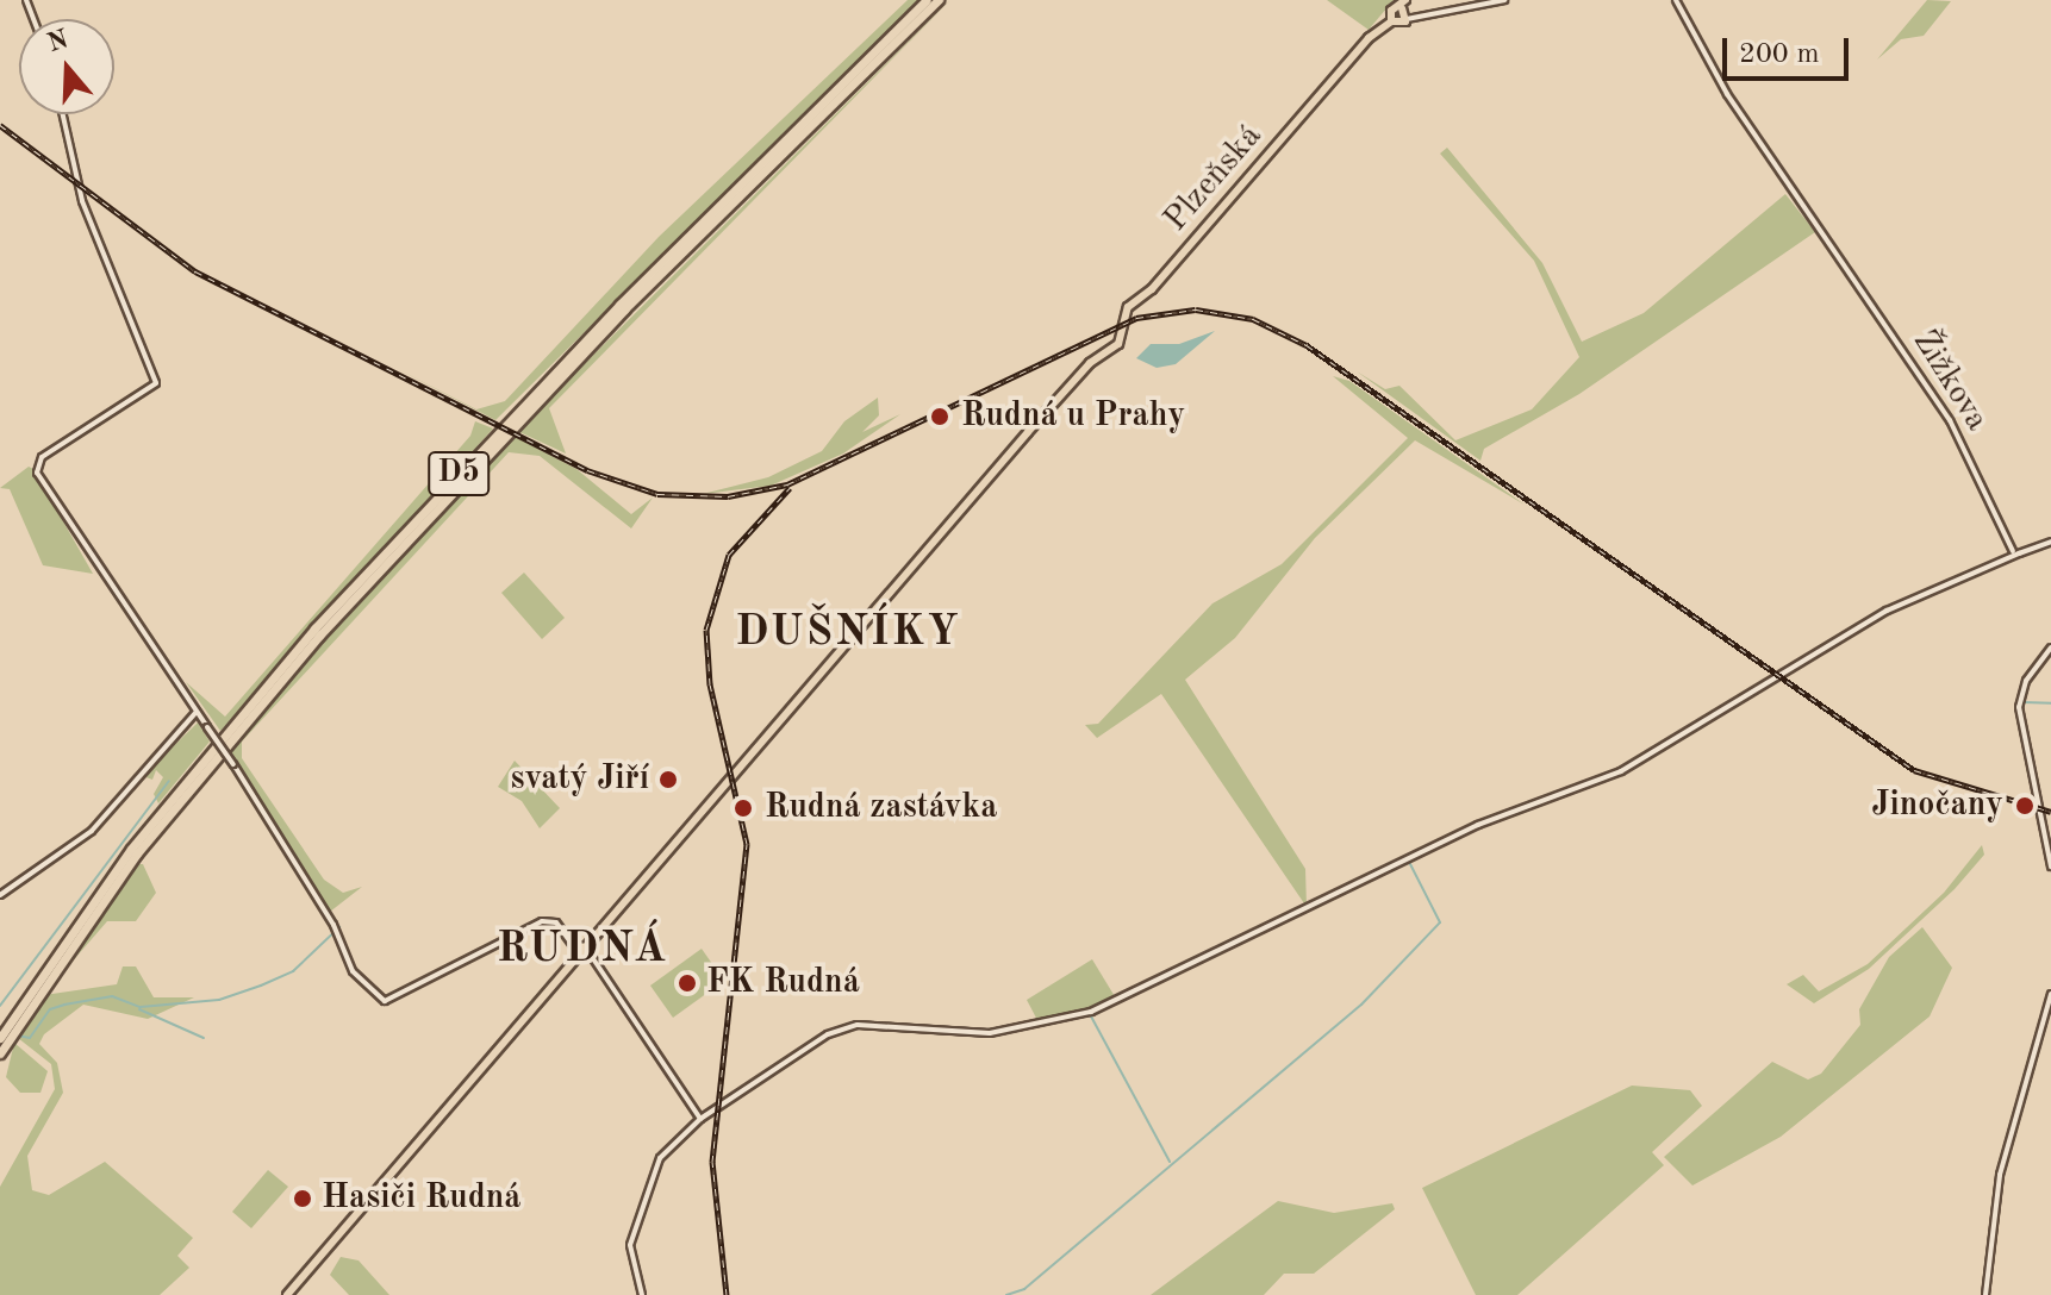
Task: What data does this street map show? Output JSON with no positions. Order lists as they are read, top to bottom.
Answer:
{
  "streets": {
    "highway": ["D5"],
    "main road": ["Plzeňská"],
    "street": ["Žižkova"]
  },
  "districts": ["DUŠNÍKY", "RUDNÁ"],
  "places": [
    "Rudná u Prahy",
    "svatý Jiří",
    "Jinočany",
    "Rudná zastávka",
    "FK Rudná",
    "Hasiči Rudná"
  ],
  "scale_bar": "200 m",
  "north": "top"
}
